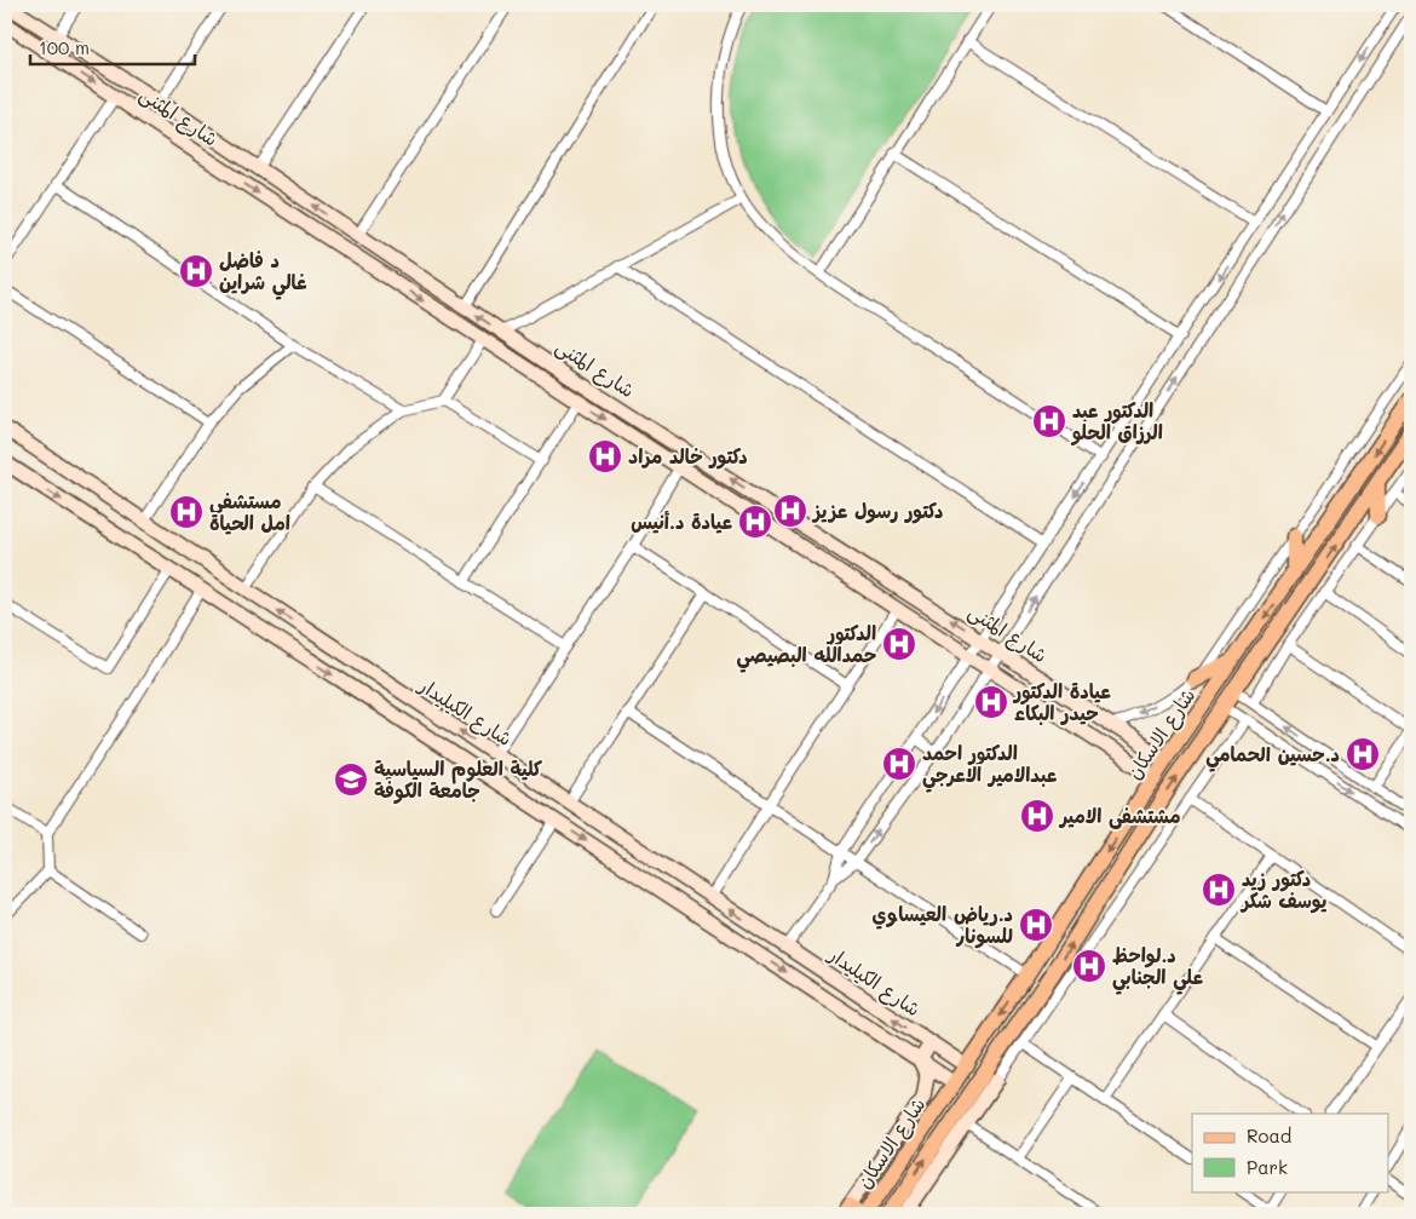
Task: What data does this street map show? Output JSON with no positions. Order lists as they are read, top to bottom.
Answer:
{
  "streets": {
    "main road": ["شارع المثنى", "شارع الكيليدار", "شارع الاسكان"]
  },
  "crossings": [
    ["شارع المثنى", "شارع الاسكان"],
    ["شارع الكيليدار", "شارع الاسكان"]
  ],
  "places": {
    "hospital": [
      "د فاضل غالي شراين",
      "الدكتور عبد الرزاق الحلو",
      "دكتور خالد مراد",
      "دكتور رسول عزيز",
      "مستشفى امل الحياة",
      "عيادة د.أنيس",
      "الدكتور حمدالله البصيصي",
      "عيادة الدكتور حيدر البكاء",
      "د.حسين الحمامي",
      "الدكتور احمد عبدالامير الاعرجي",
      "مشتشفى الامير",
      "دكتور زيد يوسف شكر",
      "د.رياض العيساوي للسونار",
      "د.لواحظ علي الجنابي"
    ],
    "school or university": ["كلية العلوم السياسية جامعة الكوفة"]
  },
  "legend": ["Road", "Park"],
  "scale_bar": "100 m"
}
